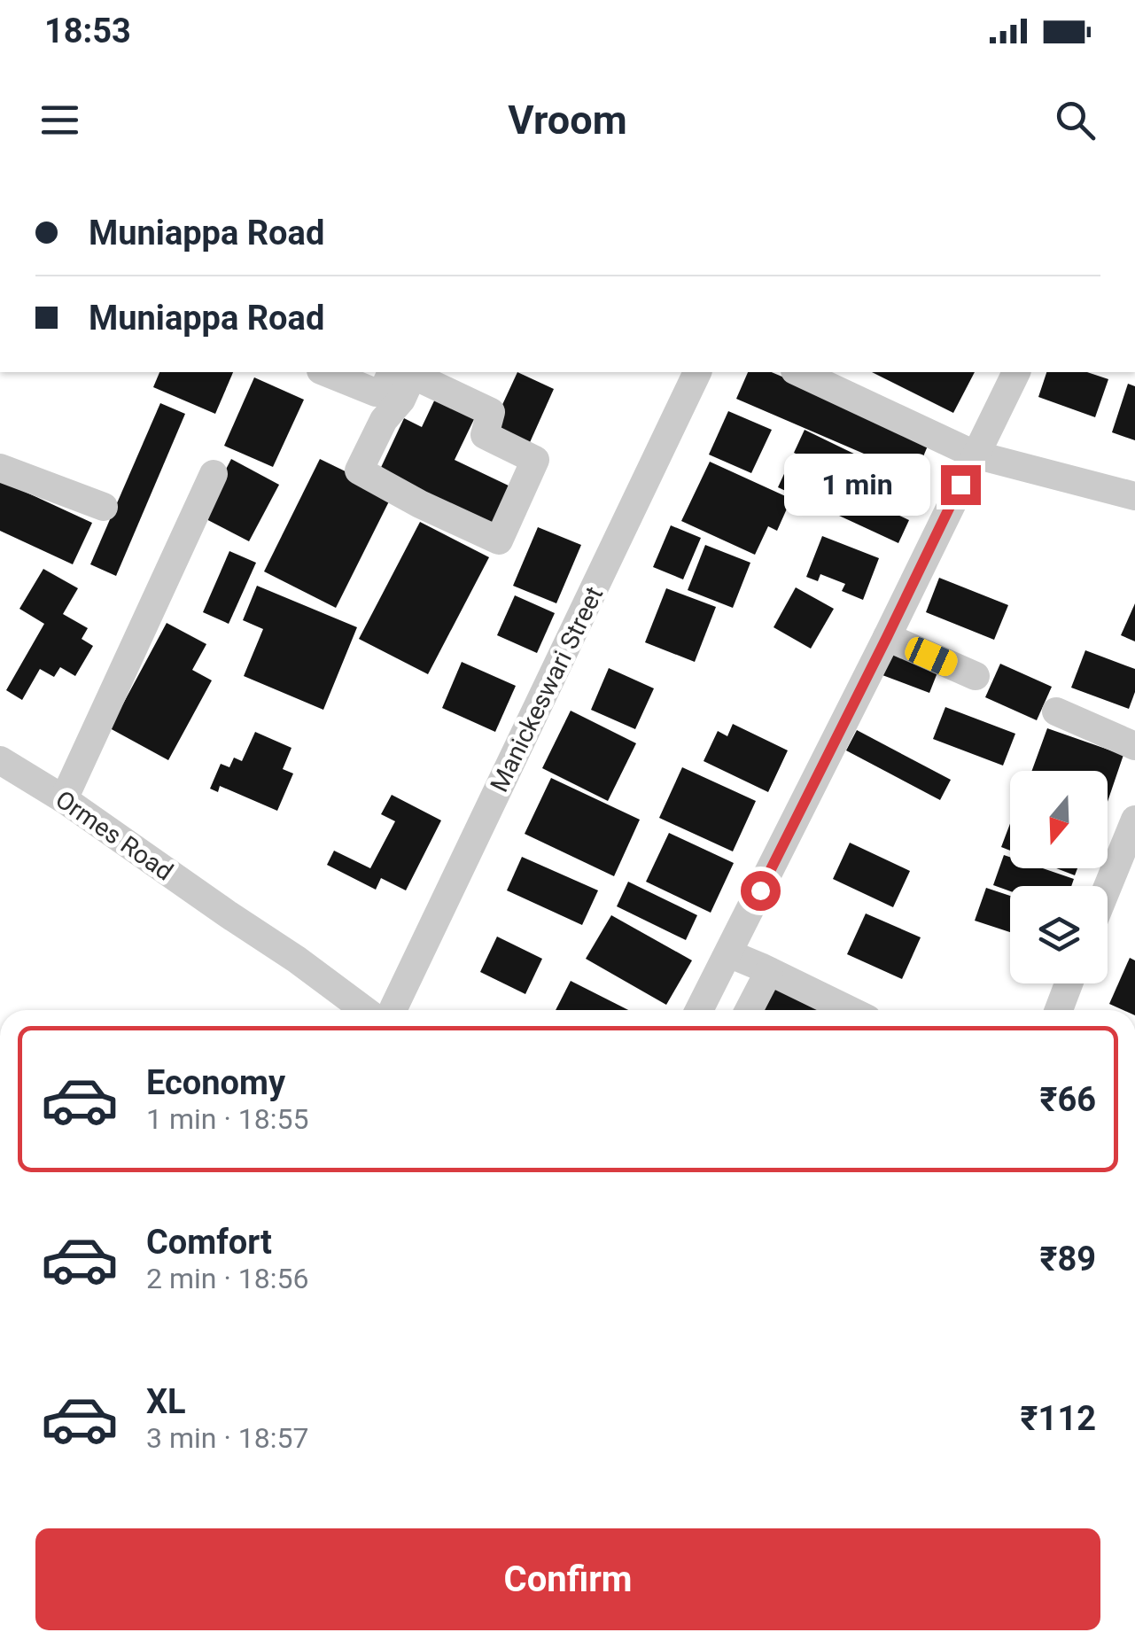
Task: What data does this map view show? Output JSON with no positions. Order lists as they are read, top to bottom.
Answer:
{
  "streets": {
    "street": ["Manickeswari Street", "Ormes Road"]
  },
  "north": "bottom",
  "page": {
    "status": "18:53",
    "header": "Vroom",
    "banner": ["Muniappa Road", "Muniappa Road"],
    "bubble": "1 min",
    "list": [
      {
        "name": "Economy",
        "note": "1 min · 18:55",
        "value": "₹66"
      },
      {
        "name": "Comfort",
        "note": "2 min · 18:56",
        "value": "₹89"
      },
      {
        "name": "XL",
        "note": "3 min · 18:57",
        "value": "₹112"
      }
    ],
    "buttons": "Confirm"
  }
}
